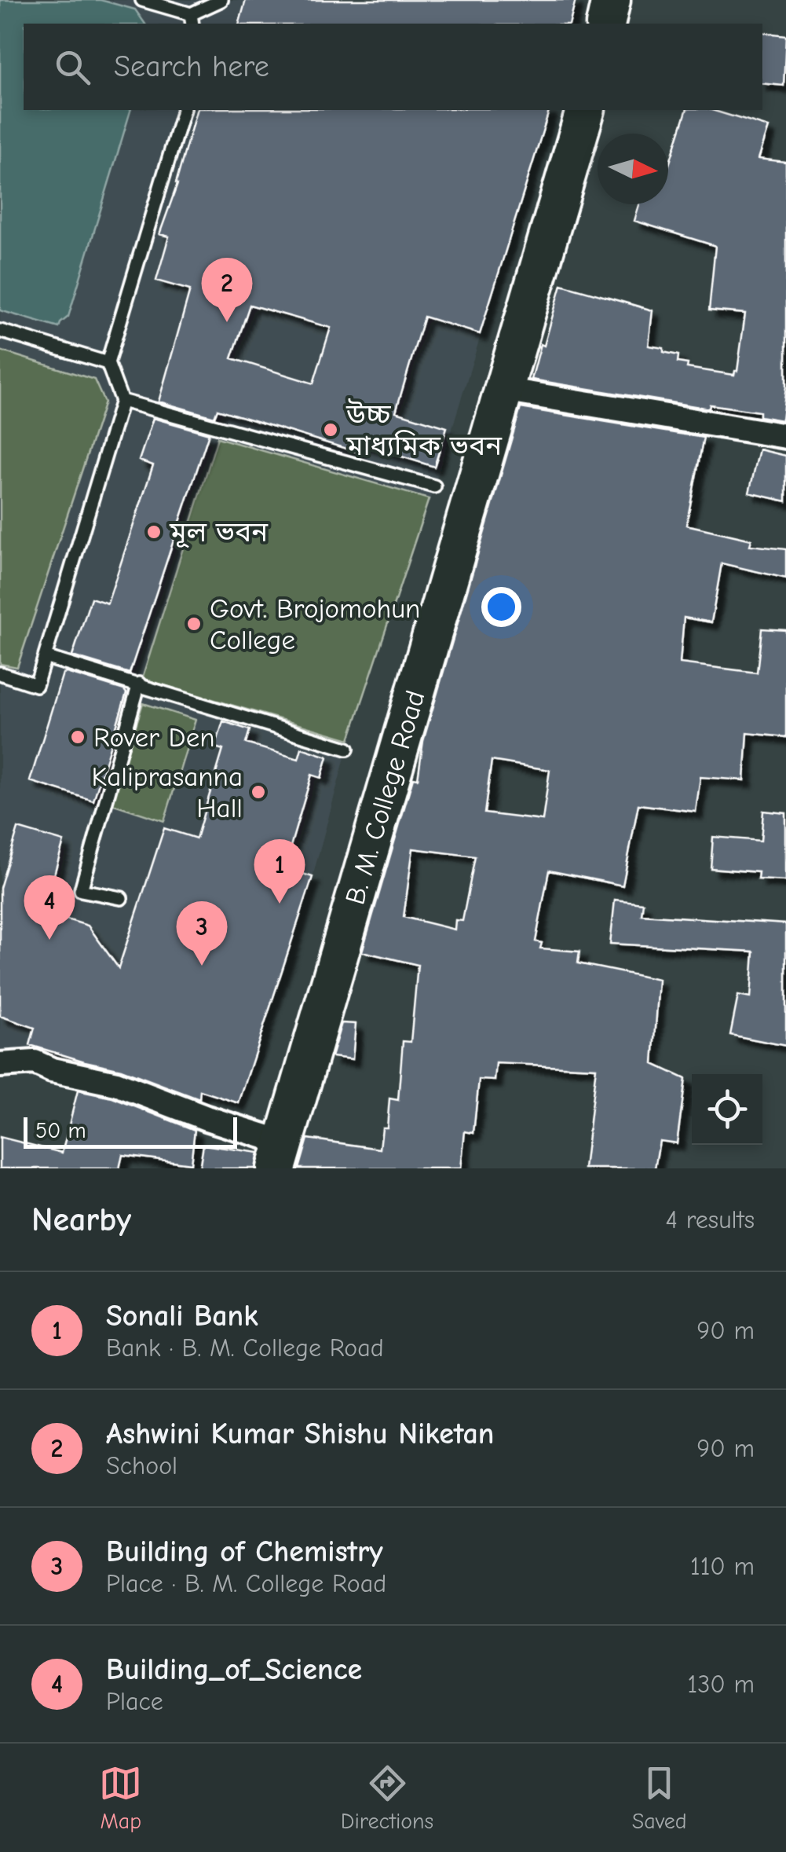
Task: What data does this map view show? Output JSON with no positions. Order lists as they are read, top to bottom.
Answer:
{
  "streets": {
    "main road": ["B. M. College Road"]
  },
  "places": [
    "উচ্চ মাধ্যমিক ভবন",
    "মূল ভবন",
    "Govt. Brojomohun College",
    "Rover Den",
    "Kaliprasanna Hall"
  ],
  "scale_bar": "50 m",
  "north": "right",
  "page": {
    "search": "Search here",
    "pins": [
      "2",
      "1",
      "4",
      "3"
    ],
    "scale": "50 m",
    "heading": ["Nearby", "4 results"],
    "list": [
      {
        "mark": "1",
        "name": "Sonali Bank",
        "note": "Bank · B. M. College Road",
        "value": "90 m"
      },
      {
        "mark": "2",
        "name": "Ashwini Kumar Shishu Niketan",
        "note": "School",
        "value": "90 m"
      },
      {
        "mark": "3",
        "name": "Building of Chemistry",
        "note": "Place · B. M. College Road",
        "value": "110 m"
      },
      {
        "mark": "4",
        "name": "Building_of_Science",
        "note": "Place",
        "value": "130 m"
      }
    ],
    "nav": ["Map", "Directions", "Saved"]
  }
}
